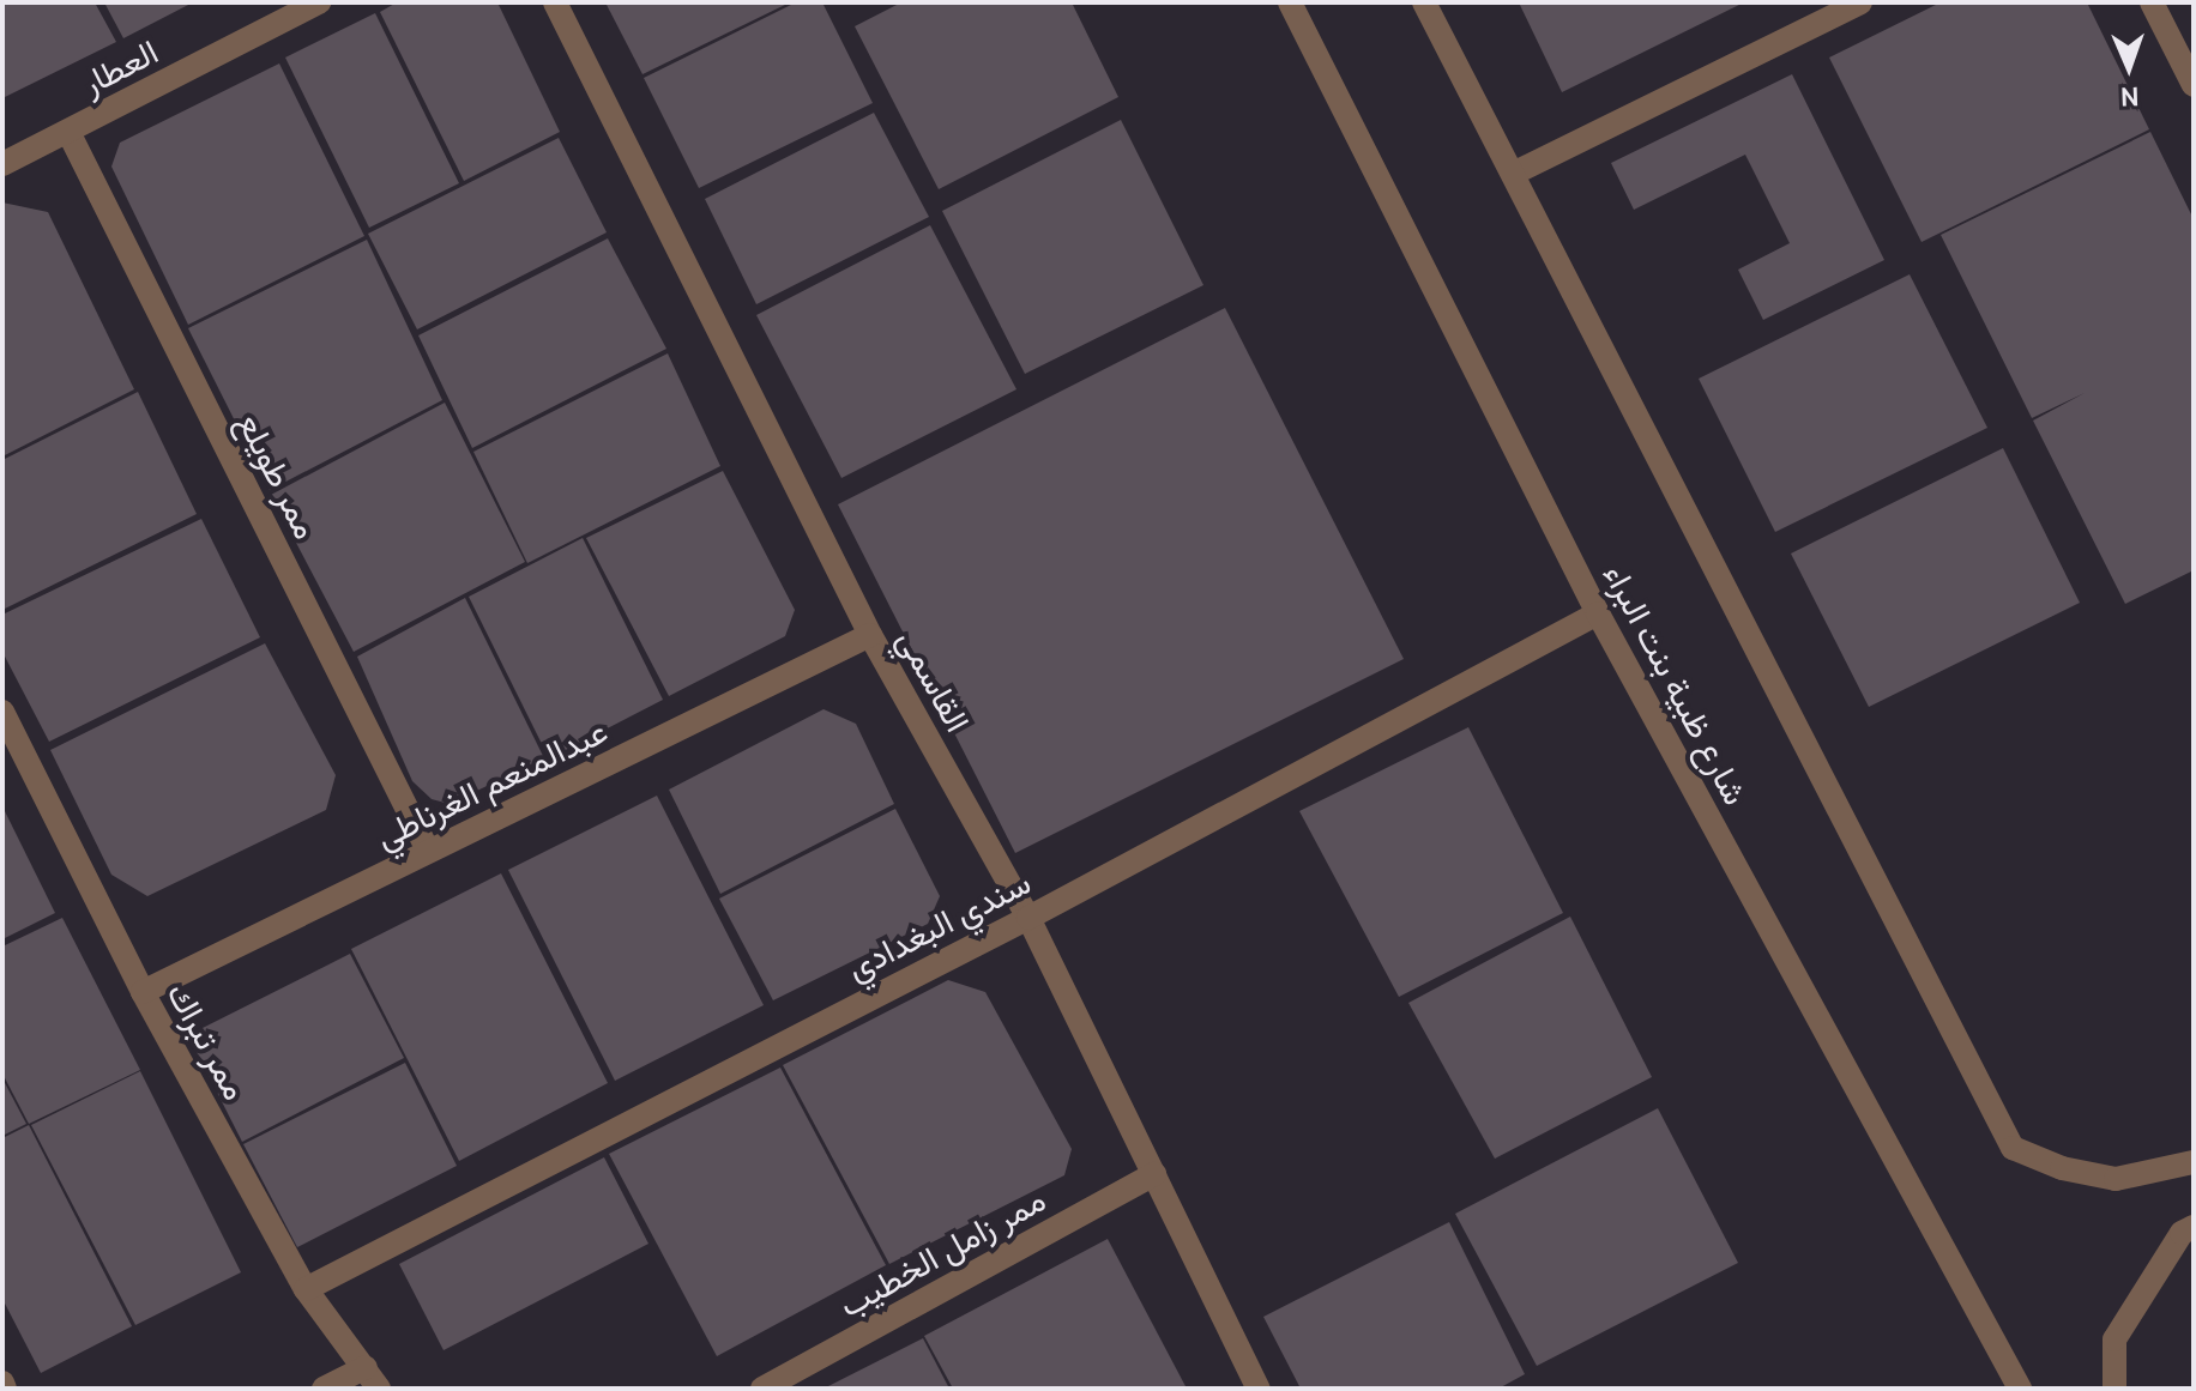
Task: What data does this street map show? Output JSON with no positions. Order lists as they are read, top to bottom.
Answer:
{
  "streets": {
    "street": [
      "العطار",
      "ممر طويلع",
      "القاسمي",
      "شارع ظبية بنت البراء",
      "عبدالمنعم الغرناطي",
      "سندي البغدادي",
      "ممر تبراك",
      "ممر زامل الخطيب"
    ]
  },
  "crossings": [
    ["العطار", "ممر طويلع"],
    ["ممر طويلع", "عبدالمنعم الغرناطي"],
    ["القاسمي", "عبدالمنعم الغرناطي"],
    ["القاسمي", "سندي البغدادي"],
    ["القاسمي", "ممر زامل الخطيب"],
    ["شارع ظبية بنت البراء", "سندي البغدادي"],
    ["عبدالمنعم الغرناطي", "ممر تبراك"],
    ["سندي البغدادي", "ممر تبراك"]
  ],
  "north": "bottom"
}
